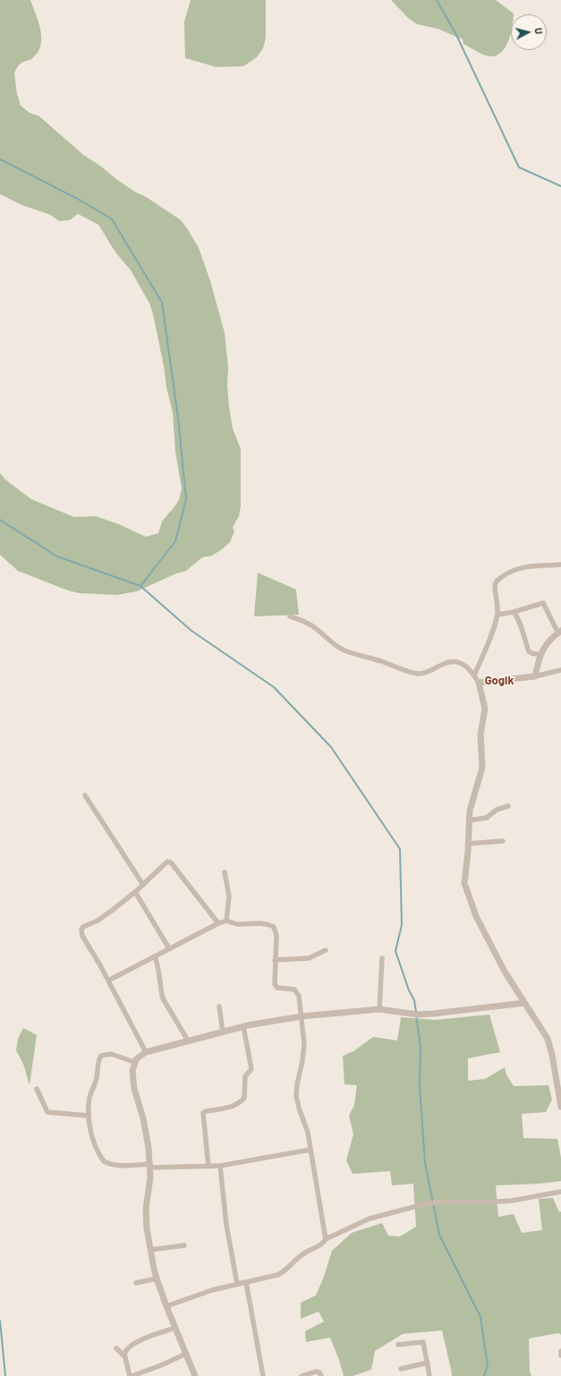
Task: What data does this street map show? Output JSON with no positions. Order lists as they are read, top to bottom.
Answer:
{
  "districts": ["Gogik"],
  "north": "right"
}
